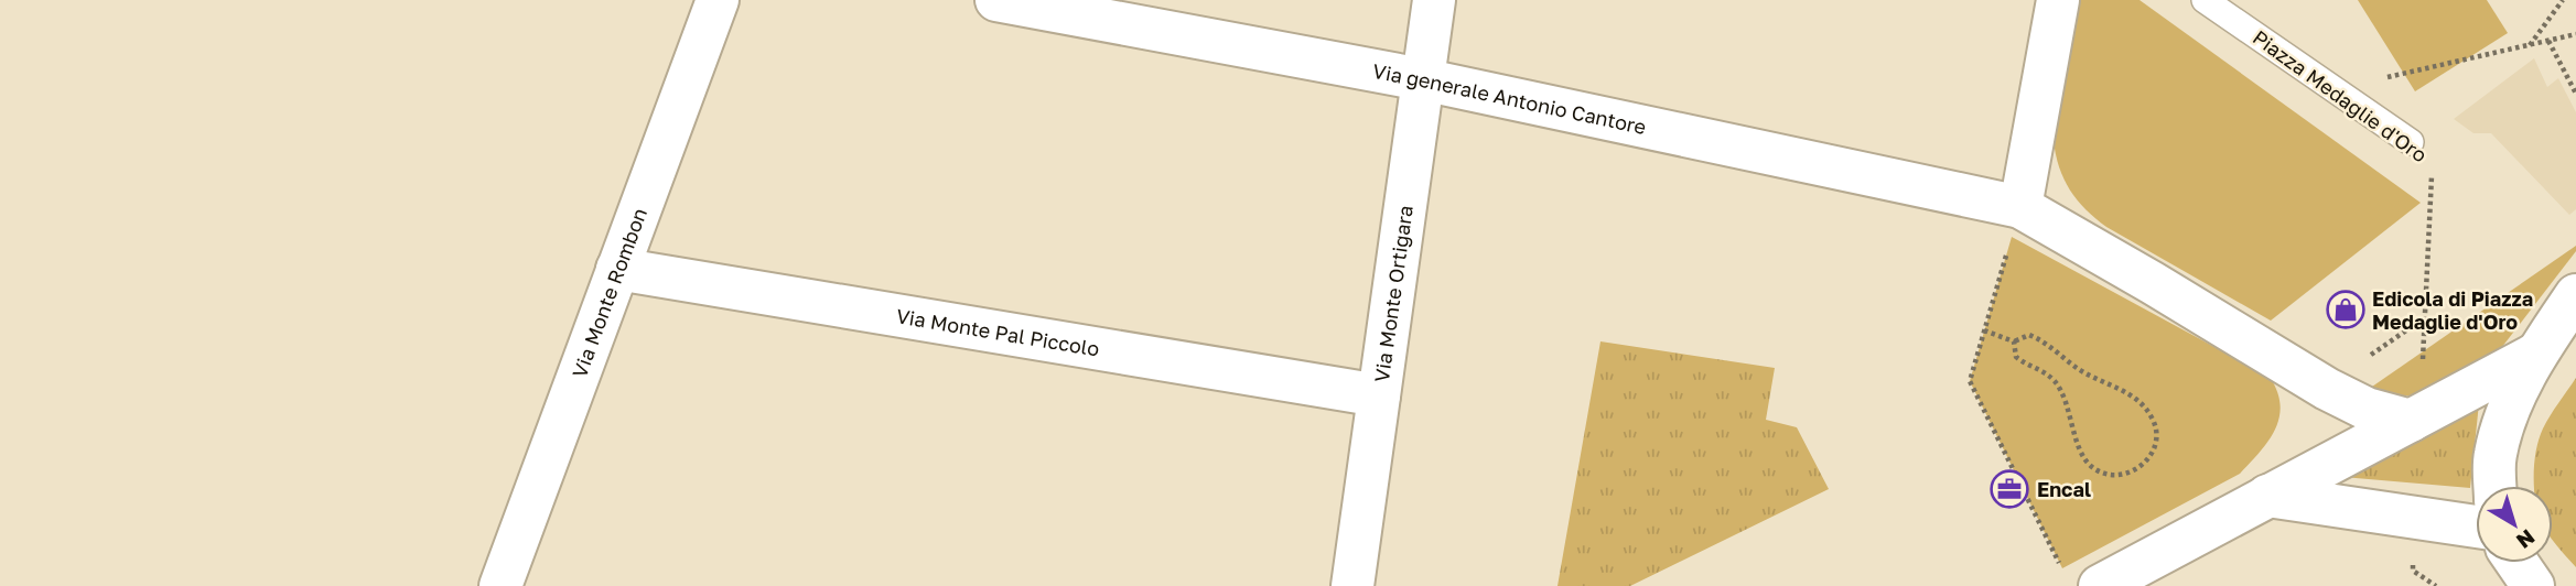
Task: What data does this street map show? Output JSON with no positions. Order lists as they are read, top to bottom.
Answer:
{
  "streets": {
    "street": [
      "Via generale Antonio Cantore",
      "Via Monte Rombon",
      "Via Monte Ortigara",
      "Via Monte Pal Piccolo"
    ],
    "lane": ["Piazza Medaglie d'Oro"]
  },
  "crossings": [
    ["Via generale Antonio Cantore", "Via Monte Ortigara"],
    ["Via Monte Rombon", "Via Monte Pal Piccolo"],
    ["Via Monte Ortigara", "Via Monte Pal Piccolo"]
  ],
  "places": {
    "shop": ["Edicola di Piazza Medaglie d'Oro"],
    "office": ["Encal"]
  },
  "north": "bottom right"
}
